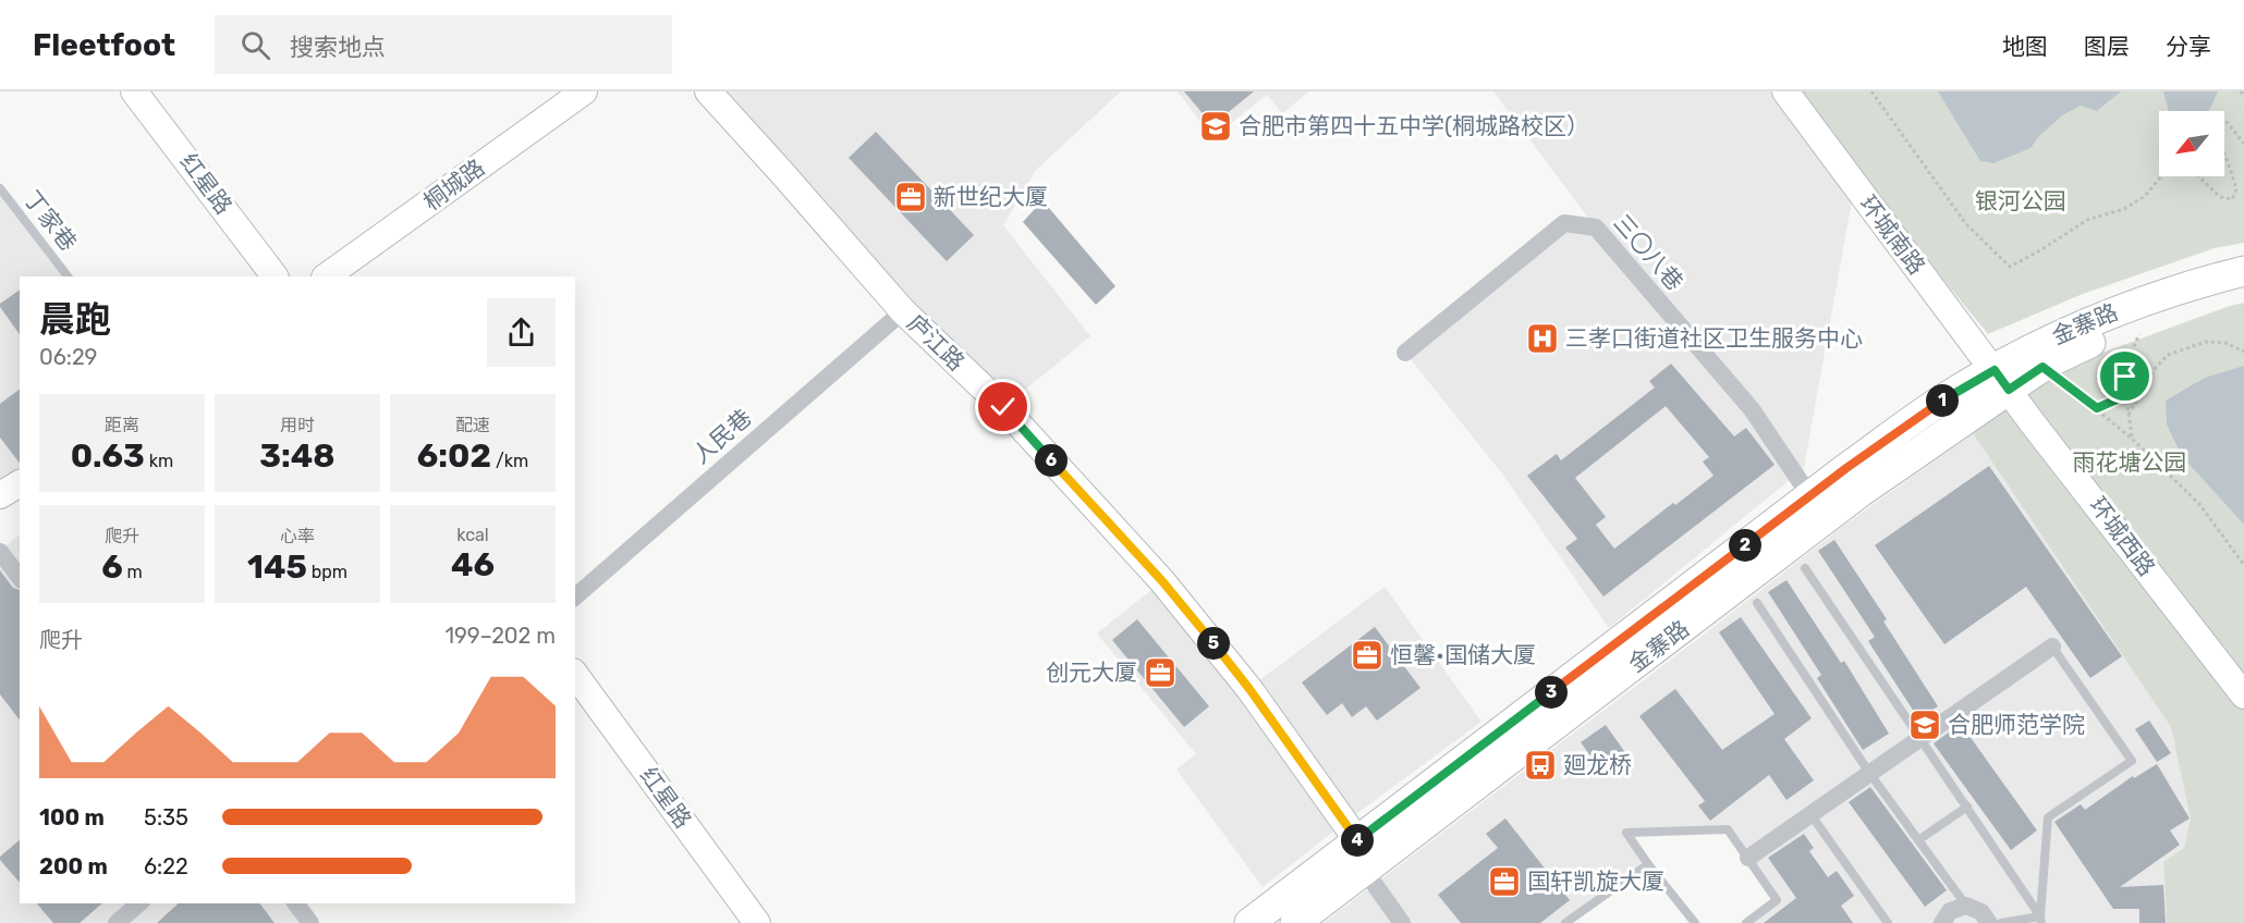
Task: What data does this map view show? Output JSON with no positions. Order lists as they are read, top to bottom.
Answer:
{
  "streets": {
    "main road": ["金寨路"],
    "street": [
      "红星路",
      "桐城路",
      "环城南路",
      "三〇八巷",
      "庐江路",
      "人民巷",
      "环城西路"
    ],
    "lane": ["丁家巷"]
  },
  "crossings": [
    ["环城南路", "金寨路"],
    ["环城南路", "环城西路"],
    ["三〇八巷", "金寨路"],
    ["金寨路", "庐江路"],
    ["金寨路", "环城西路"],
    ["庐江路", "人民巷"]
  ],
  "parks": ["银河公园", "雨花塘公园"],
  "places": {
    "school or university": ["合肥市第四十五中学(桐城路校区）", "合肥师范学院"],
    "office": [
      "新世纪大厦",
      "恒馨•国储大厦",
      "创元大厦",
      "国轩凯旋大厦"
    ],
    "hospital": ["三孝口街道社区卫生服务中心"],
    "bus stop": ["廻龙桥"]
  },
  "north": "bottom left",
  "page": {
    "header": "Fleetfoot",
    "search": "搜索地点",
    "nav": ["地图", "图层", "分享"],
    "heading": ["晨跑", "06:29"],
    "pins": [
      "1",
      "6",
      "2",
      "5",
      "3",
      "4"
    ],
    "stats": [
      ["距离", "0.63 km"],
      ["用时", "3:48"],
      ["配速", "6:02 /km"],
      ["爬升", "6 m"],
      ["心率", "145 bpm"],
      ["kcal", "46"]
    ],
    "chart": ["爬升", "199–202 m"],
    "list": [
      {
        "name": "100 m",
        "note": "5:35"
      },
      {
        "name": "200 m",
        "note": "6:22"
      }
    ]
  }
}
